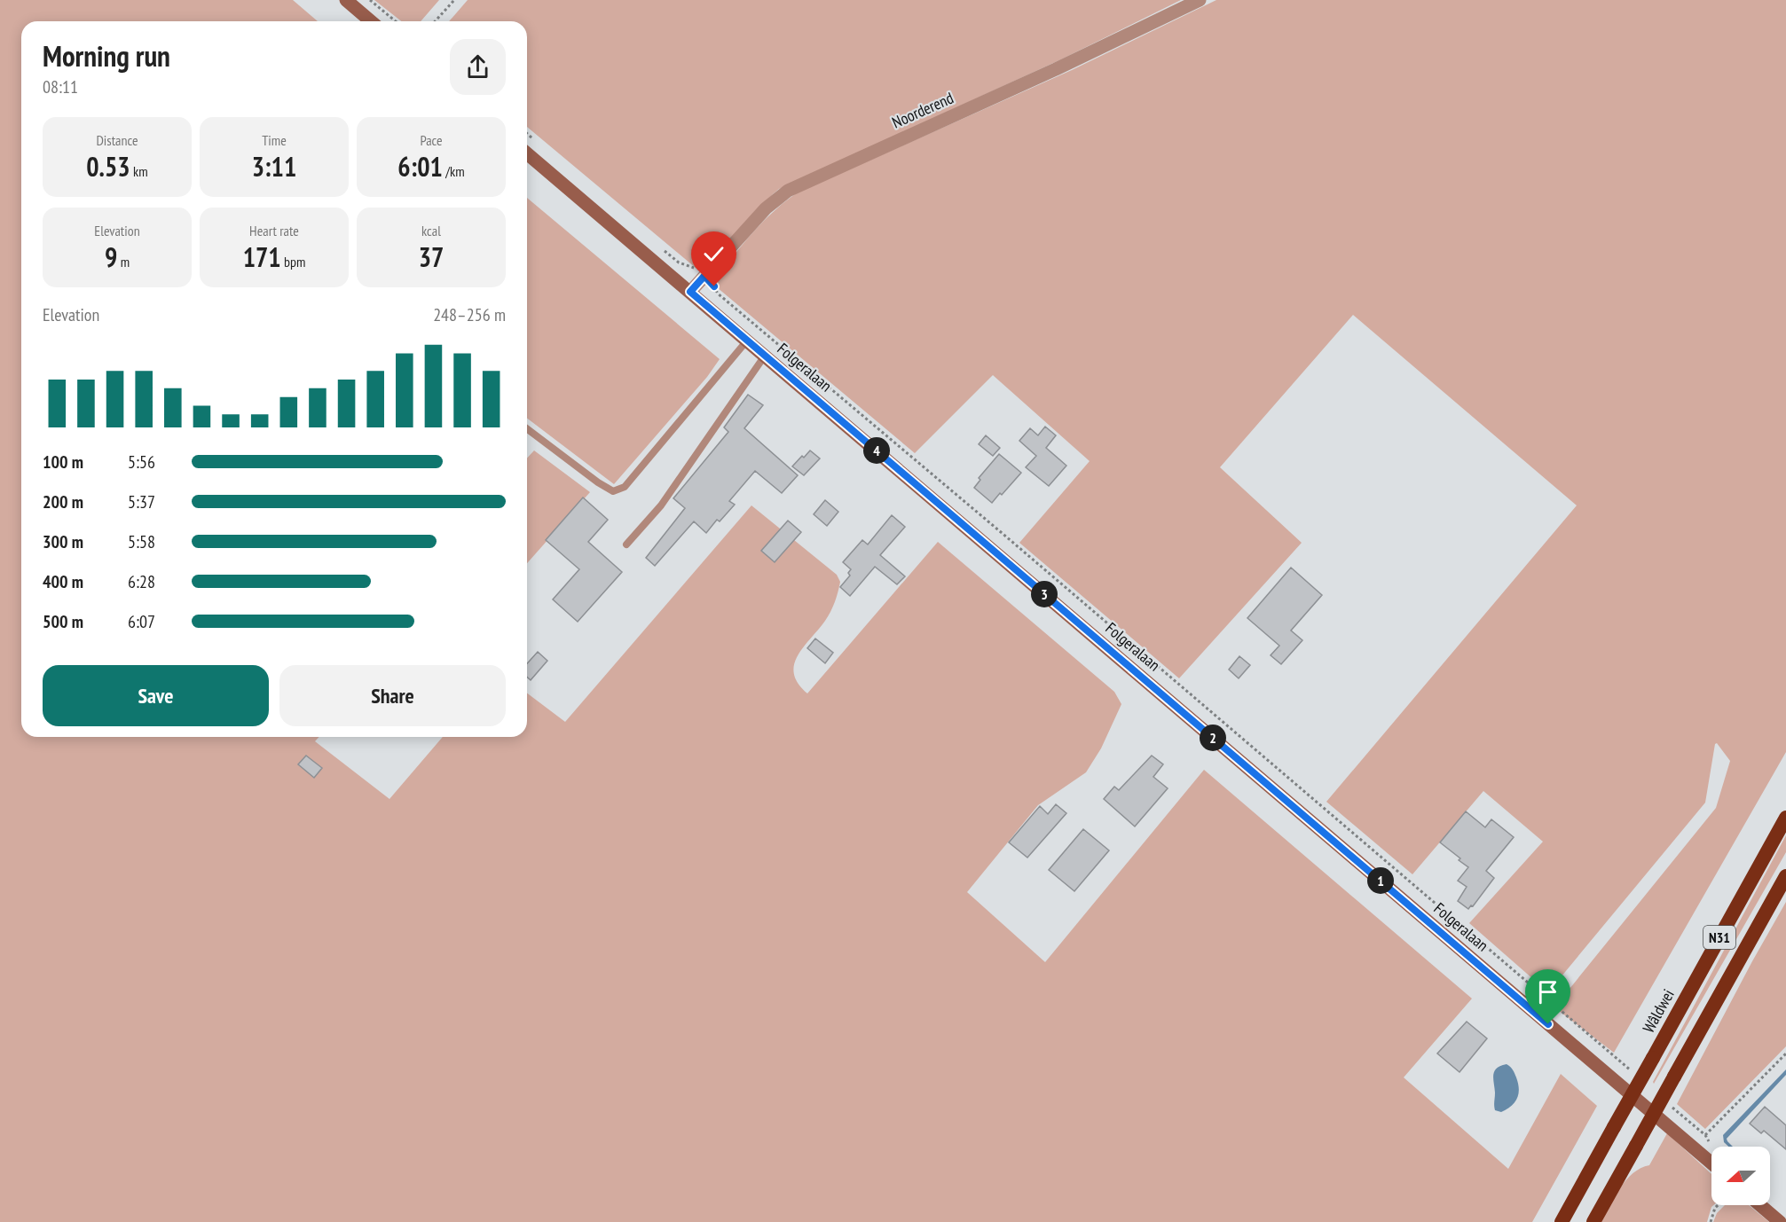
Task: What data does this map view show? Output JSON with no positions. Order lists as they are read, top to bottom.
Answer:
{
  "streets": {
    "highway": ["N31", "Wâldwei"],
    "main road": ["Folgeralaan"],
    "street": ["Noorderend"]
  },
  "crossings": [
    ["Noorderend", "Folgeralaan"]
  ],
  "north": "left",
  "page": {
    "heading": ["Morning run", "08:11"],
    "stats": [
      ["Distance", "0.53 km"],
      ["Time", "3:11"],
      ["Pace", "6:01 /km"],
      ["Elevation", "9 m"],
      ["Heart rate", "171 bpm"],
      ["kcal", "37"]
    ],
    "chart": ["Elevation", "248–256 m"],
    "pins": [
      "4",
      "3",
      "2",
      "1"
    ],
    "list": [
      {
        "name": "100 m",
        "note": "5:56"
      },
      {
        "name": "200 m",
        "note": "5:37"
      },
      {
        "name": "300 m",
        "note": "5:58"
      },
      {
        "name": "400 m",
        "note": "6:28"
      },
      {
        "name": "500 m",
        "note": "6:07"
      }
    ],
    "buttons": ["Save", "Share"]
  }
}
